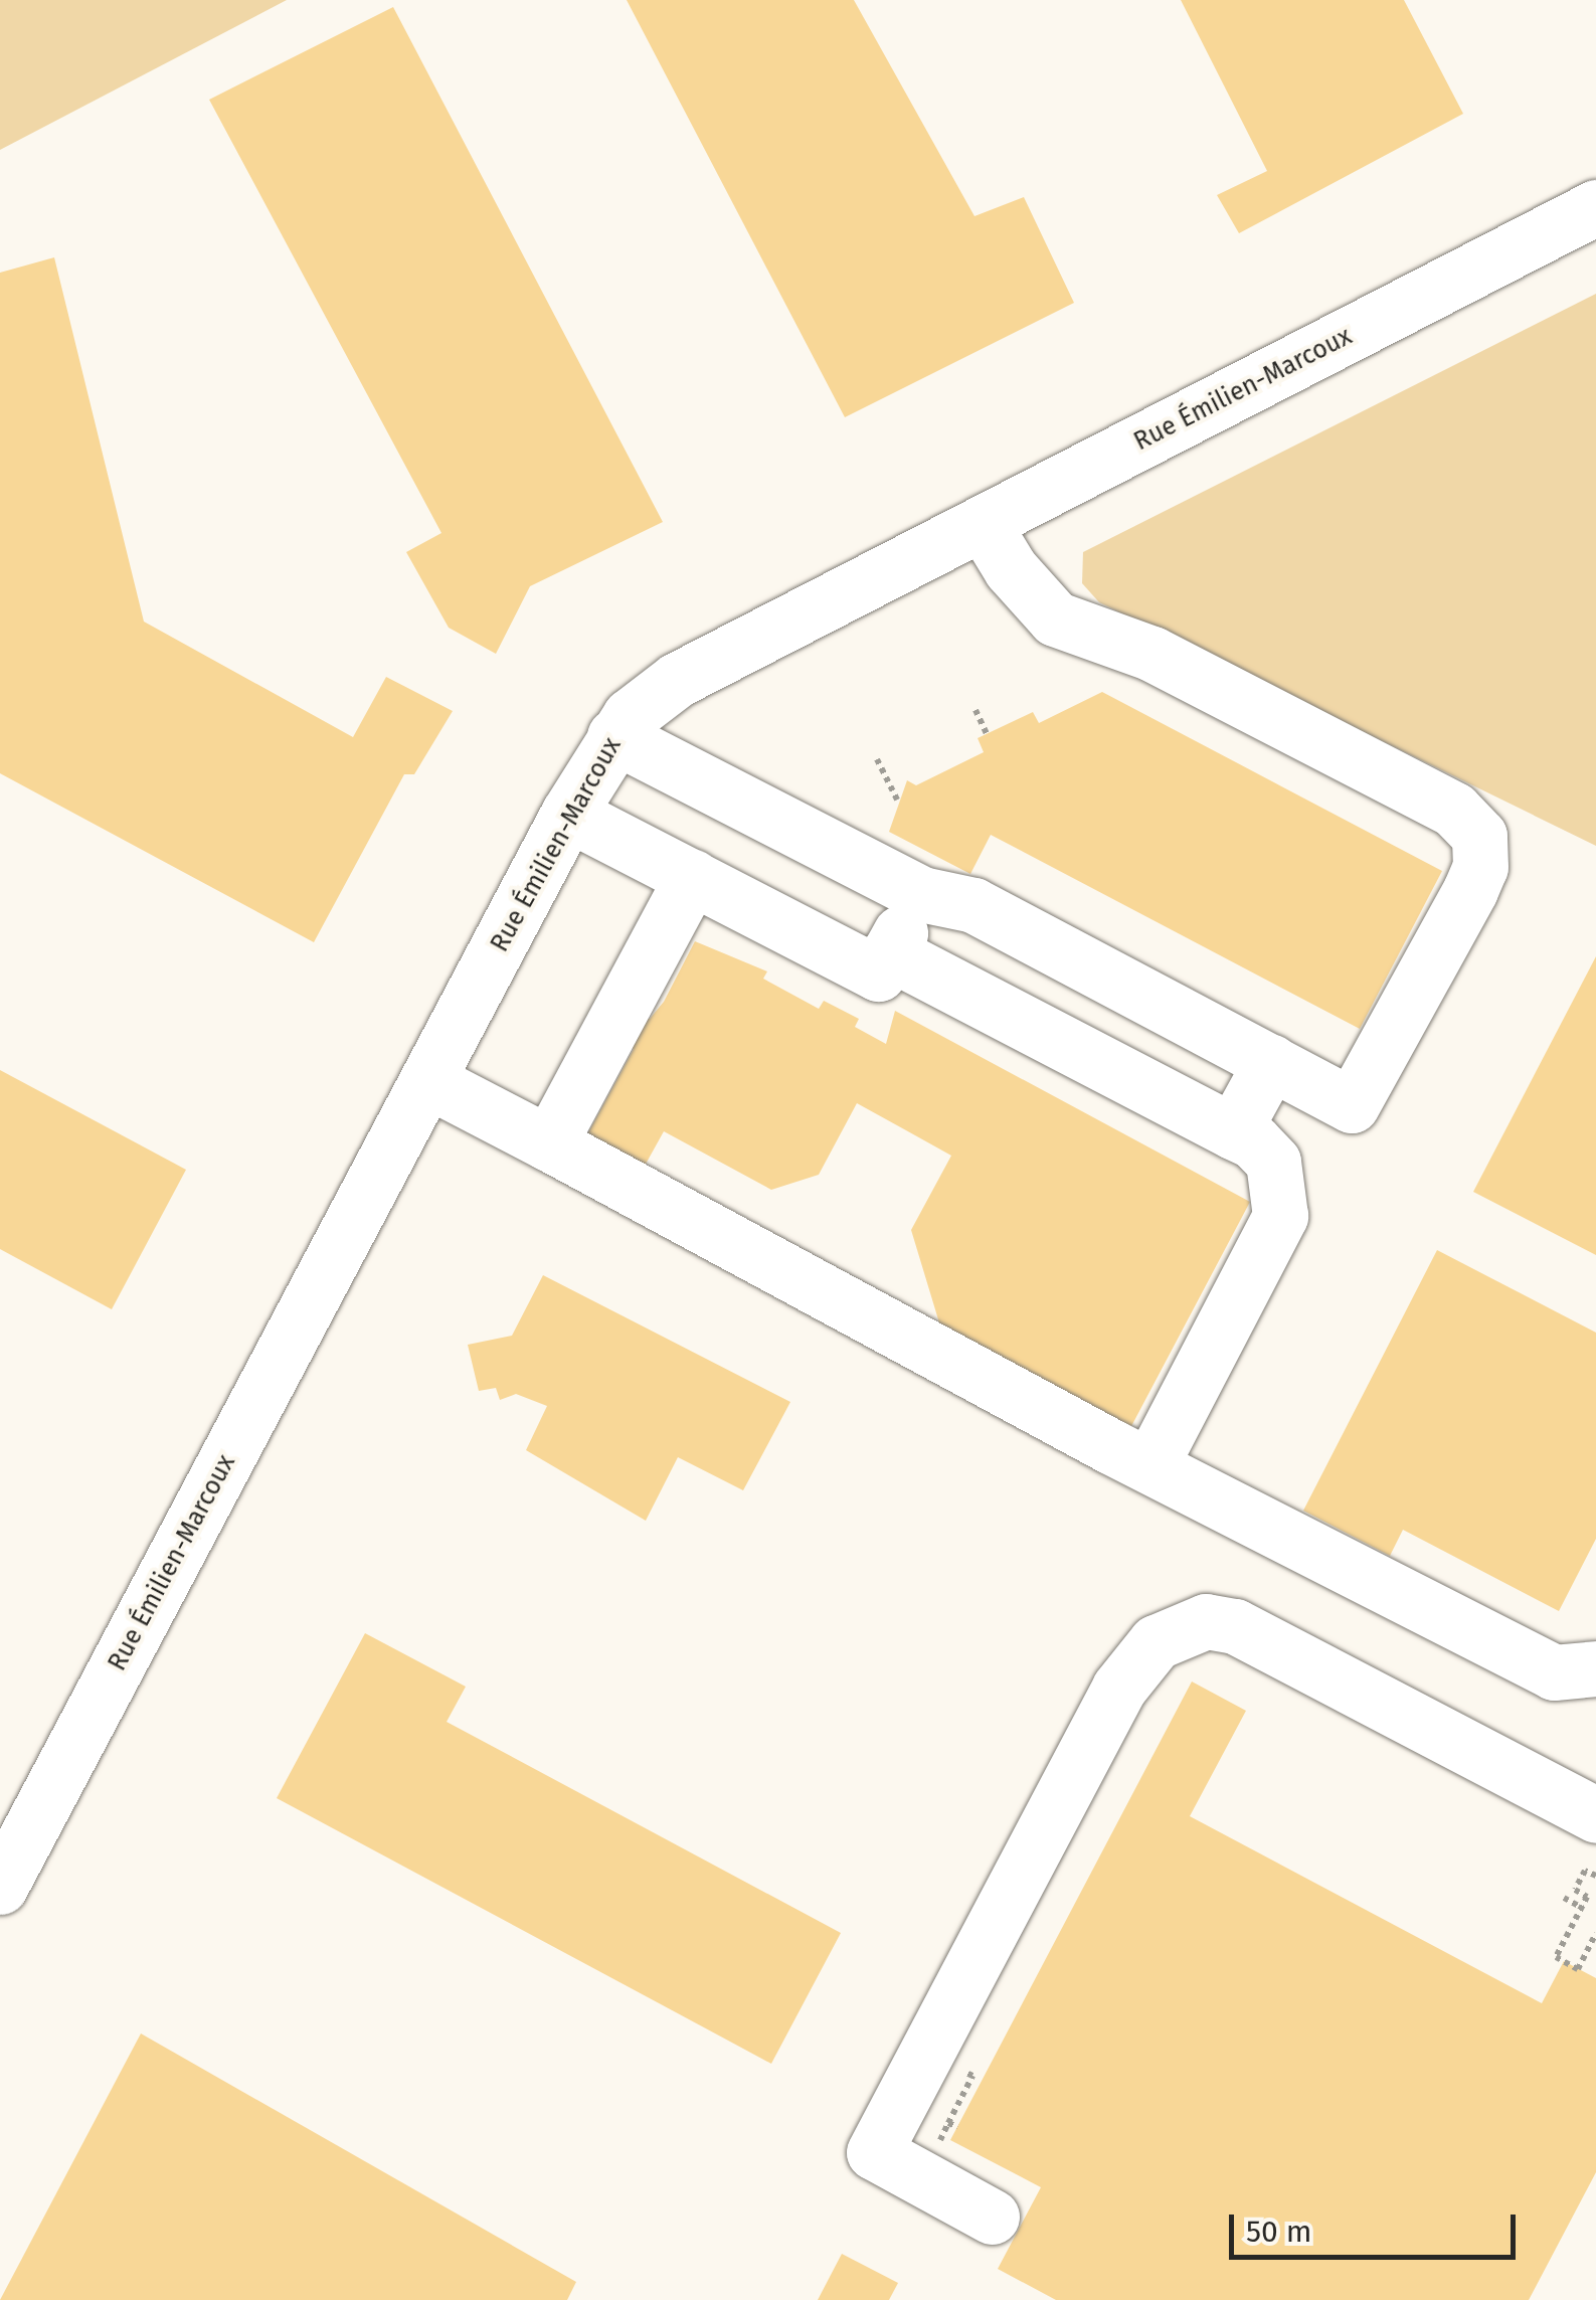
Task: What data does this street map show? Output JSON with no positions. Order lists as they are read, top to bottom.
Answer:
{
  "streets": {
    "street": ["Rue Émilien-Marcoux"]
  },
  "scale_bar": "50 m"
}
